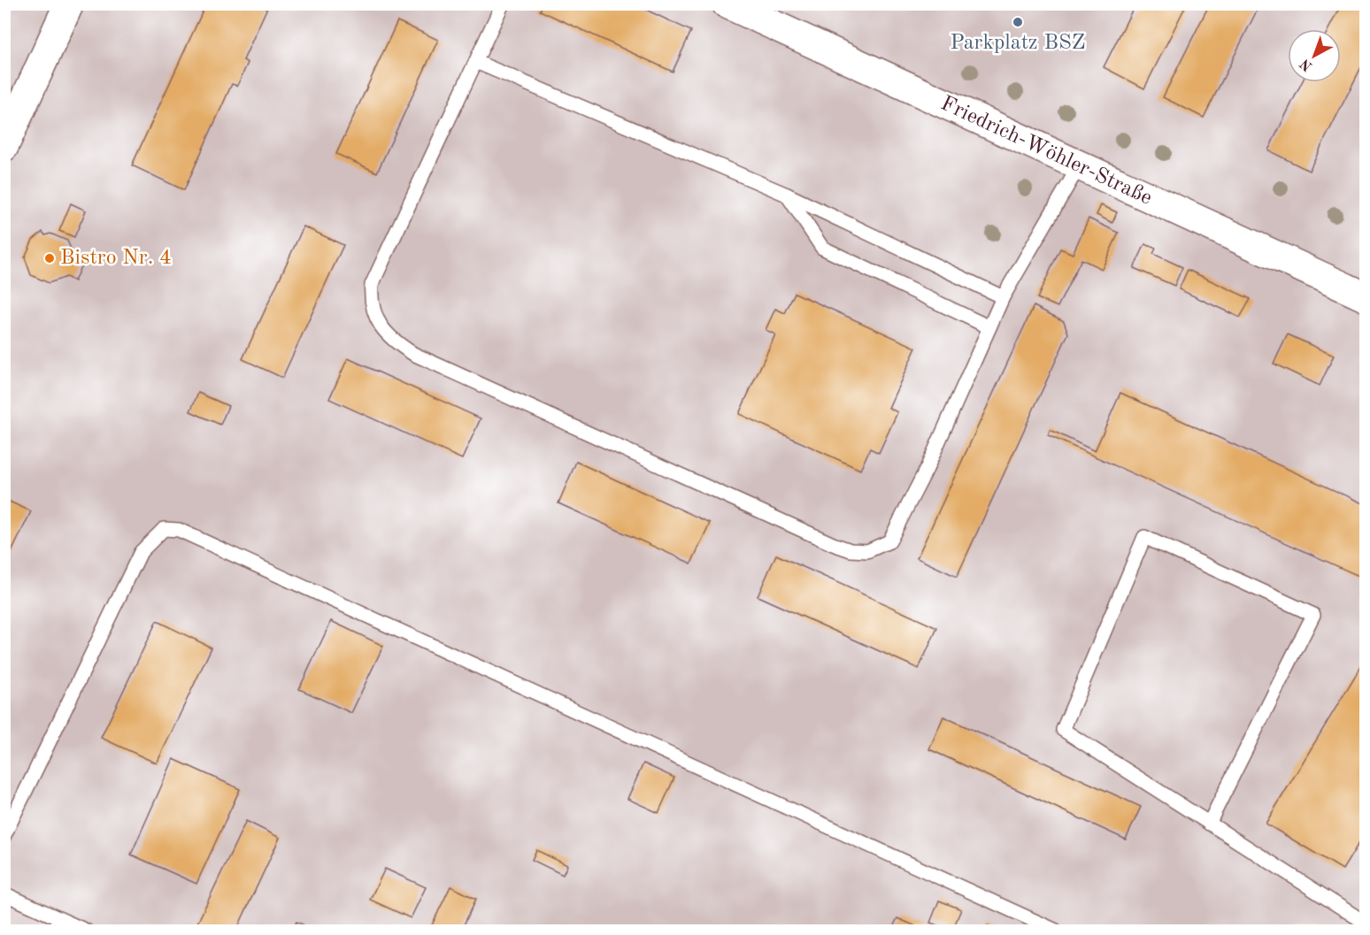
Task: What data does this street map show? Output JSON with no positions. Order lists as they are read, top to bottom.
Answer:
{
  "streets": {
    "street": ["Friedrich-Wöhler-Straße"]
  },
  "places": ["Parkplatz BSZ", "Bistro Nr. 4"],
  "north": "bottom left"
}
